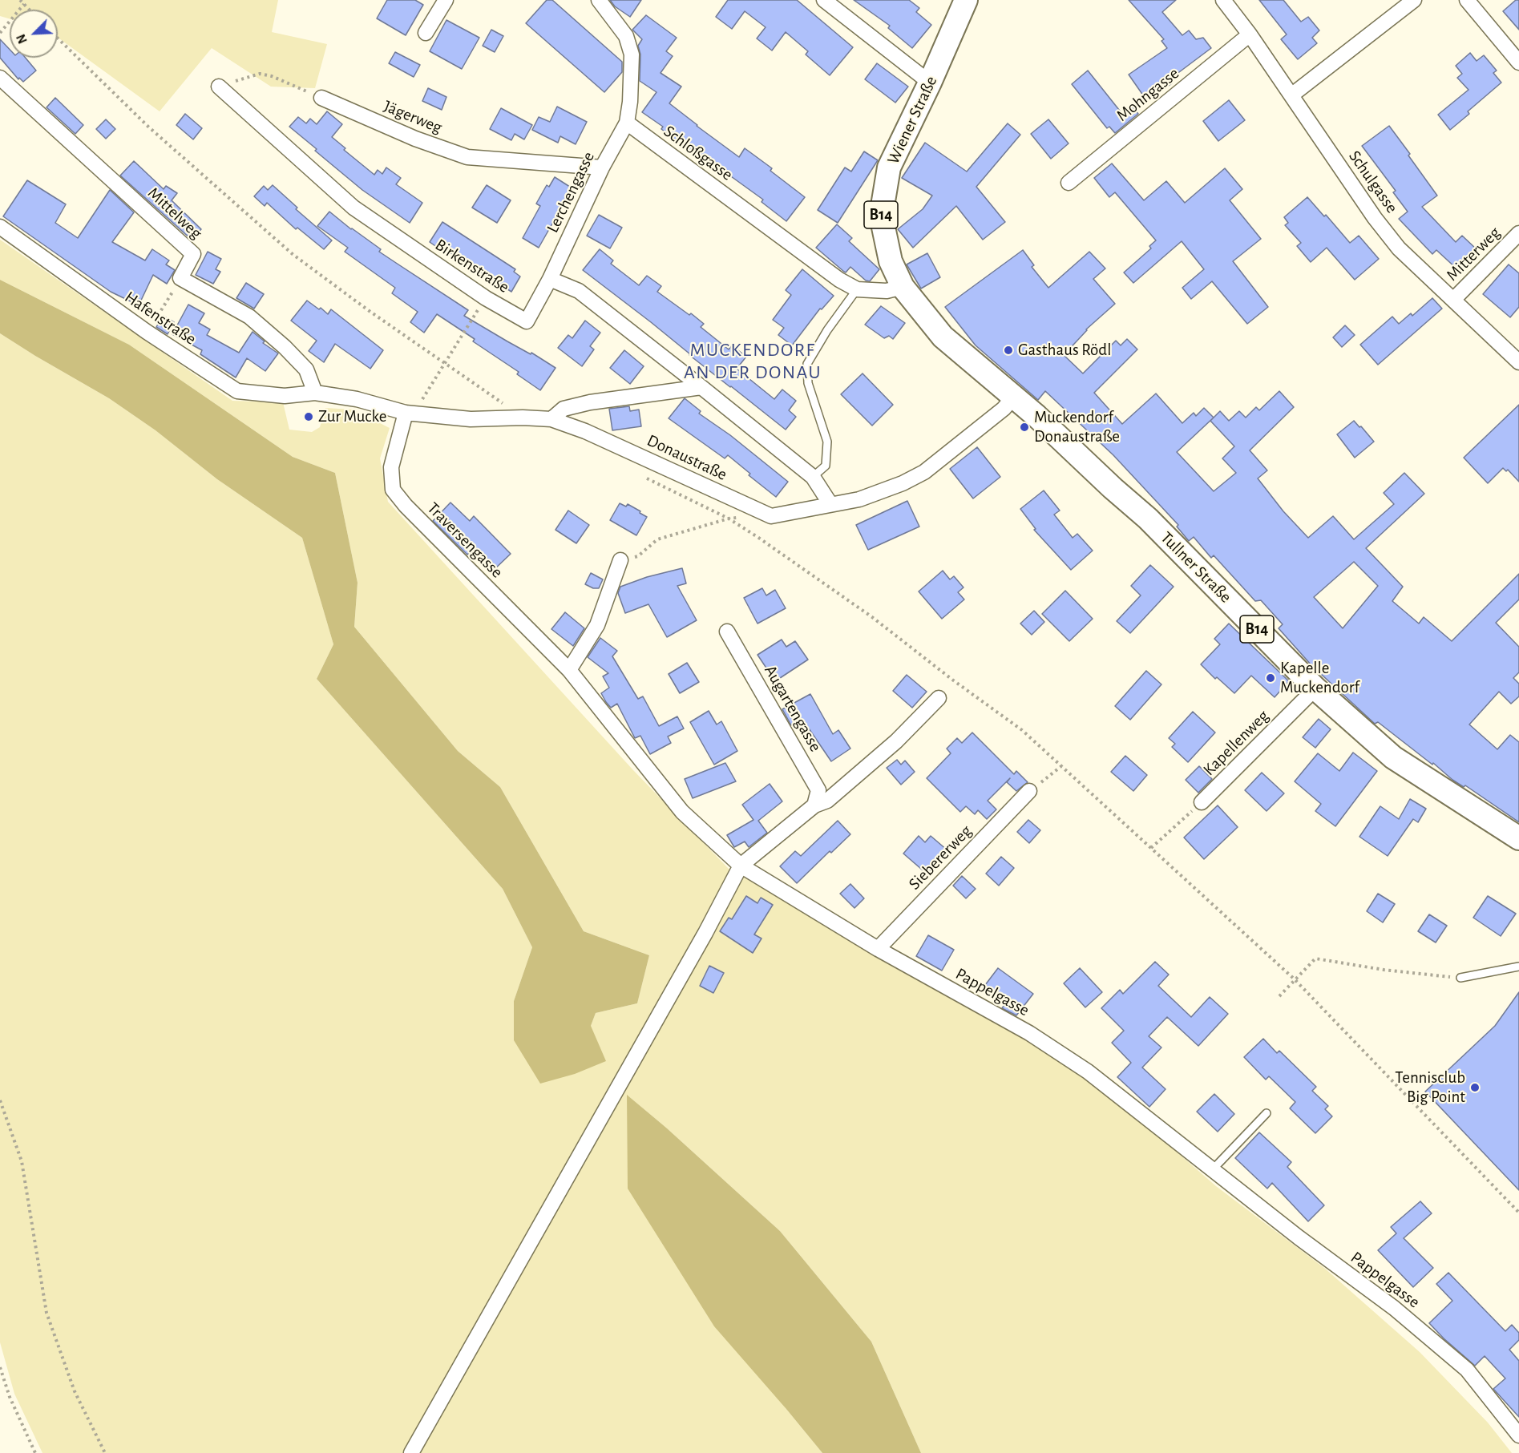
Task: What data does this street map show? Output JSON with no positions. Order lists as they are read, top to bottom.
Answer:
{
  "streets": {
    "main road": ["Wiener Straße", "B14", "Tullner Straße"],
    "street": [
      "Mohngasse",
      "Jägerweg",
      "Schloßgasse",
      "Schulgasse",
      "Lerchengasse",
      "Mittelweg",
      "Mitterweg",
      "Birkenstraße",
      "Hafenstraße",
      "Donaustraße",
      "Traversengasse",
      "Augartengasse",
      "Kapellenweg",
      "Siebererweg",
      "Pappelgasse"
    ]
  },
  "crossings": [
    ["Mohngasse", "Schulgasse"],
    ["Jägerweg", "Lerchengasse"],
    ["Wiener Straße", "Schloßgasse"],
    ["Wiener Straße", "Donaustraße"],
    ["Wiener Straße", "Tullner Straße"],
    ["Schloßgasse", "Lerchengasse"],
    ["Schulgasse", "Mitterweg"],
    ["Lerchengasse", "Birkenstraße"],
    ["Hafenstraße", "Donaustraße"],
    ["Donaustraße", "Traversengasse"],
    ["Donaustraße", "Tullner Straße"],
    ["Traversengasse", "Pappelgasse"],
    ["Tullner Straße", "Kapellenweg"],
    ["Siebererweg", "Pappelgasse"]
  ],
  "districts": ["MUCKENDORF AN DER DONAU"],
  "places": [
    "Gasthaus Rödl",
    "Zur Mucke",
    "Muckendorf Donaustraße",
    "Kapelle Muckendorf",
    "Tennisclub Big Point"
  ],
  "north": "bottom left"
}
